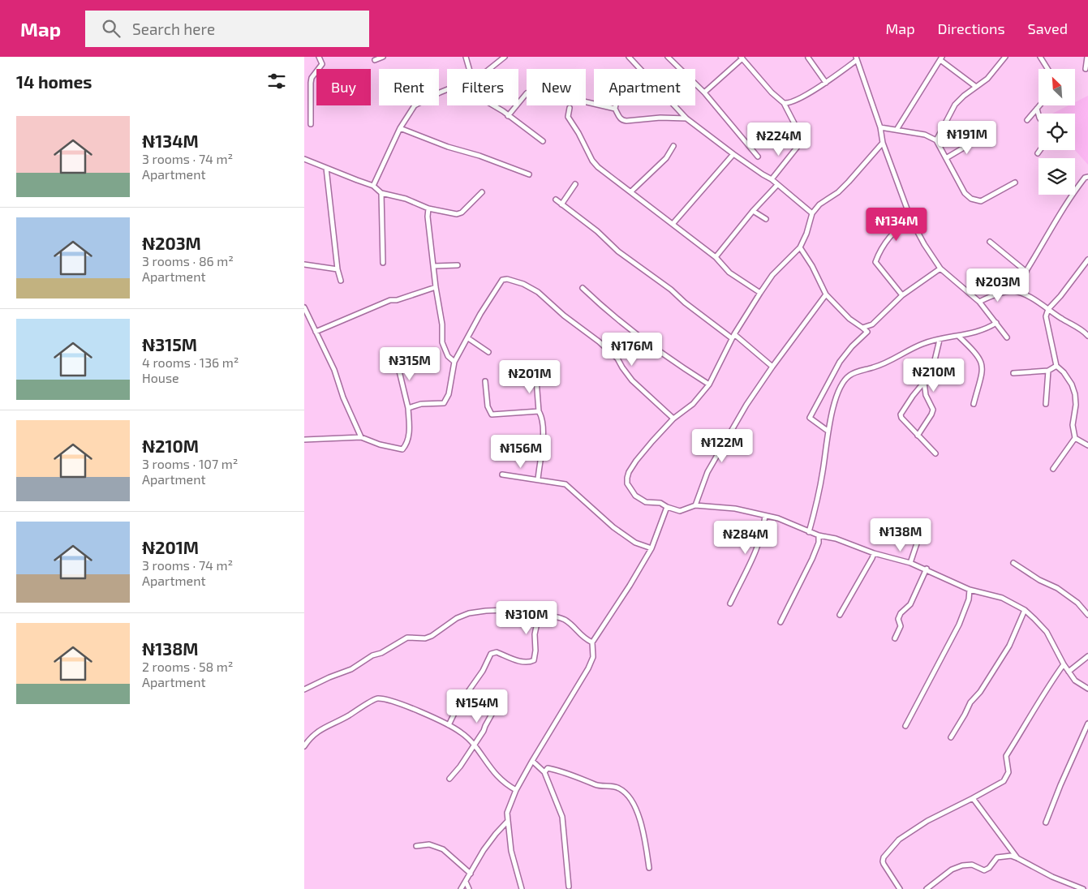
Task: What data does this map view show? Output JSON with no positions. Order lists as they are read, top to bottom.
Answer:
{
  "north": "top left",
  "page": {
    "header": "Map",
    "search": "Search here",
    "nav": ["Map", "Directions", "Saved"],
    "heading": "14 homes",
    "chip": [
      "Buy",
      "Rent",
      "Filters",
      "New",
      "Apartment"
    ],
    "list": [
      {
        "name": "₦134M",
        "note": "3 rooms · 74 m² · Apartment"
      },
      {
        "name": "₦203M",
        "note": "3 rooms · 86 m² · Apartment"
      },
      {
        "name": "₦315M",
        "note": "4 rooms · 136 m² · House"
      },
      {
        "name": "₦210M",
        "note": "3 rooms · 107 m² · Apartment"
      },
      {
        "name": "₦201M",
        "note": "3 rooms · 74 m² · Apartment"
      },
      {
        "name": "₦138M",
        "note": "2 rooms · 58 m² · Apartment"
      }
    ],
    "price": [
      "₦191M",
      "₦224M",
      "₦134M",
      "₦203M",
      "₦176M",
      "₦315M",
      "₦210M",
      "₦201M",
      "₦122M",
      "₦156M",
      "₦138M",
      "₦284M",
      "₦310M",
      "₦154M"
    ]
  }
}
